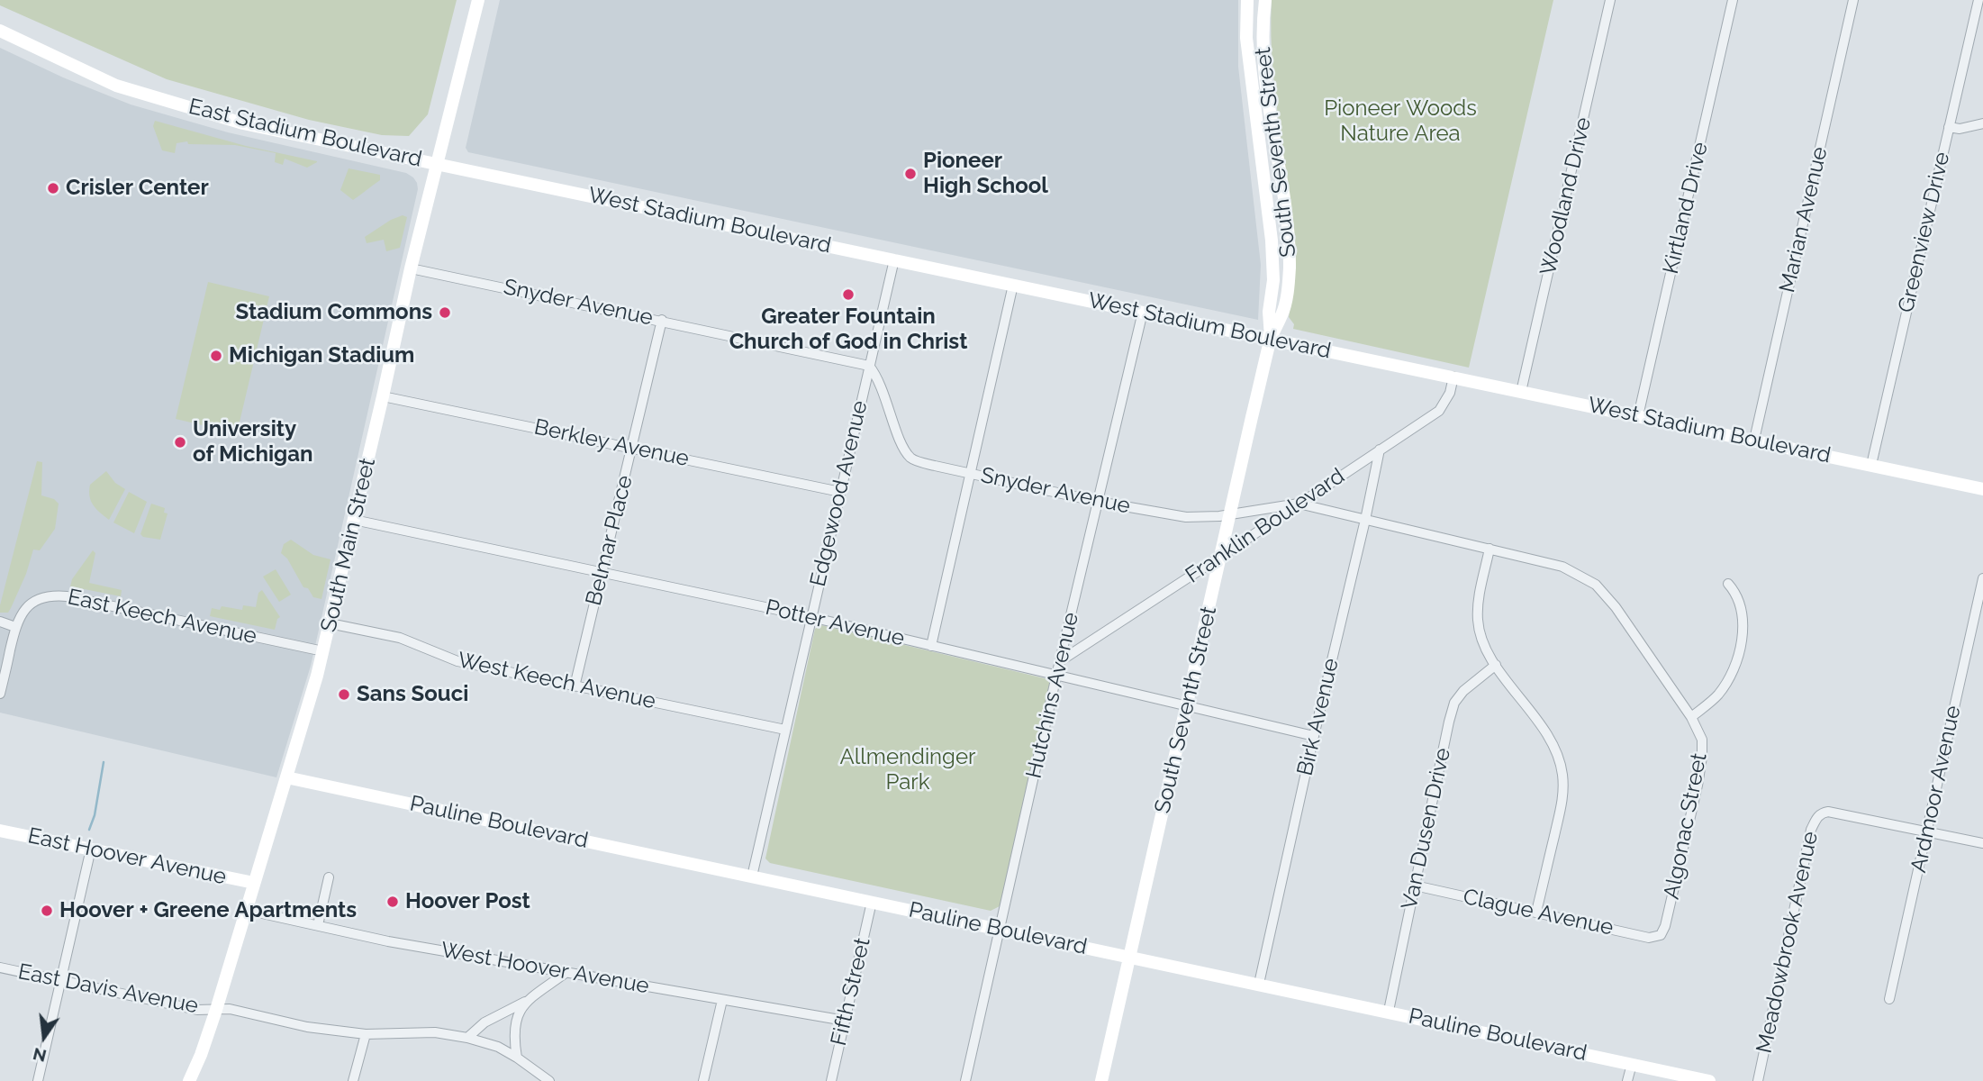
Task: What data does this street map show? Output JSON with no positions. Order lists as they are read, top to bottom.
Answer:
{
  "streets": {
    "main road": [
      "East Stadium Boulevard",
      "South Seventh Street",
      "West Stadium Boulevard",
      "South Main Street",
      "Pauline Boulevard",
      "East Hoover Avenue"
    ],
    "street": [
      "Woodland Drive",
      "Kirtland Drive",
      "Marian Avenue",
      "Greenview Drive",
      "Snyder Avenue",
      "Berkley Avenue",
      "Edgewood Avenue",
      "Franklin Boulevard",
      "Belmar Place",
      "East Keech Avenue",
      "Potter Avenue",
      "West Keech Avenue",
      "Hutchins Avenue",
      "Birk Avenue",
      "Ardmoor Avenue",
      "Algonac Street",
      "Van Dusen Drive",
      "Clague Avenue",
      "Meadowbrook Avenue",
      "West Hoover Avenue",
      "East Davis Avenue",
      "Fifth Street"
    ]
  },
  "crossings": [
    ["East Stadium Boulevard", "West Stadium Boulevard"],
    ["East Stadium Boulevard", "South Main Street"],
    ["South Seventh Street", "West Stadium Boulevard"],
    ["South Seventh Street", "Snyder Avenue"],
    ["South Seventh Street", "Franklin Boulevard"],
    ["South Seventh Street", "Potter Avenue"],
    ["South Seventh Street", "Pauline Boulevard"],
    ["Woodland Drive", "West Stadium Boulevard"],
    ["Kirtland Drive", "West Stadium Boulevard"],
    ["Marian Avenue", "West Stadium Boulevard"],
    ["West Stadium Boulevard", "Greenview Drive"],
    ["West Stadium Boulevard", "Edgewood Avenue"],
    ["West Stadium Boulevard", "Franklin Boulevard"],
    ["West Stadium Boulevard", "South Main Street"],
    ["West Stadium Boulevard", "Hutchins Avenue"],
    ["Snyder Avenue", "Edgewood Avenue"],
    ["Snyder Avenue", "Franklin Boulevard"],
    ["Snyder Avenue", "Belmar Place"],
    ["Snyder Avenue", "South Main Street"],
    ["Snyder Avenue", "Hutchins Avenue"],
    ["Snyder Avenue", "Birk Avenue"],
    ["Snyder Avenue", "Algonac Street"],
    ["Berkley Avenue", "Edgewood Avenue"],
    ["Berkley Avenue", "Belmar Place"],
    ["Berkley Avenue", "South Main Street"],
    ["Edgewood Avenue", "Potter Avenue"],
    ["Edgewood Avenue", "West Keech Avenue"],
    ["Edgewood Avenue", "Pauline Boulevard"],
    ["Franklin Boulevard", "Hutchins Avenue"],
    ["Franklin Boulevard", "Birk Avenue"],
    ["Belmar Place", "Potter Avenue"],
    ["Belmar Place", "West Keech Avenue"],
    ["South Main Street", "East Keech Avenue"],
    ["South Main Street", "Potter Avenue"],
    ["South Main Street", "West Keech Avenue"],
    ["South Main Street", "Pauline Boulevard"],
    ["South Main Street", "East Hoover Avenue"],
    ["South Main Street", "West Hoover Avenue"],
    ["South Main Street", "East Davis Avenue"],
    ["Potter Avenue", "Hutchins Avenue"],
    ["Potter Avenue", "Birk Avenue"],
    ["Hutchins Avenue", "Pauline Boulevard"],
    ["Birk Avenue", "Pauline Boulevard"],
    ["Ardmoor Avenue", "Meadowbrook Avenue"],
    ["Pauline Boulevard", "Van Dusen Drive"],
    ["Pauline Boulevard", "Fifth Street"],
    ["Algonac Street", "Clague Avenue"],
    ["Van Dusen Drive", "Clague Avenue"],
    ["West Hoover Avenue", "Fifth Street"]
  ],
  "parks": ["Pioneer Woods Nature Area", "Allmendinger Park"],
  "places": [
    "Pioneer High School",
    "Crisler Center",
    "Greater Fountain Church of God in Christ",
    "Stadium Commons",
    "Michigan Stadium",
    "University of Michigan",
    "Sans Souci",
    "Hoover Post",
    "Hoover + Greene Apartments"
  ],
  "north": "bottom"
}
